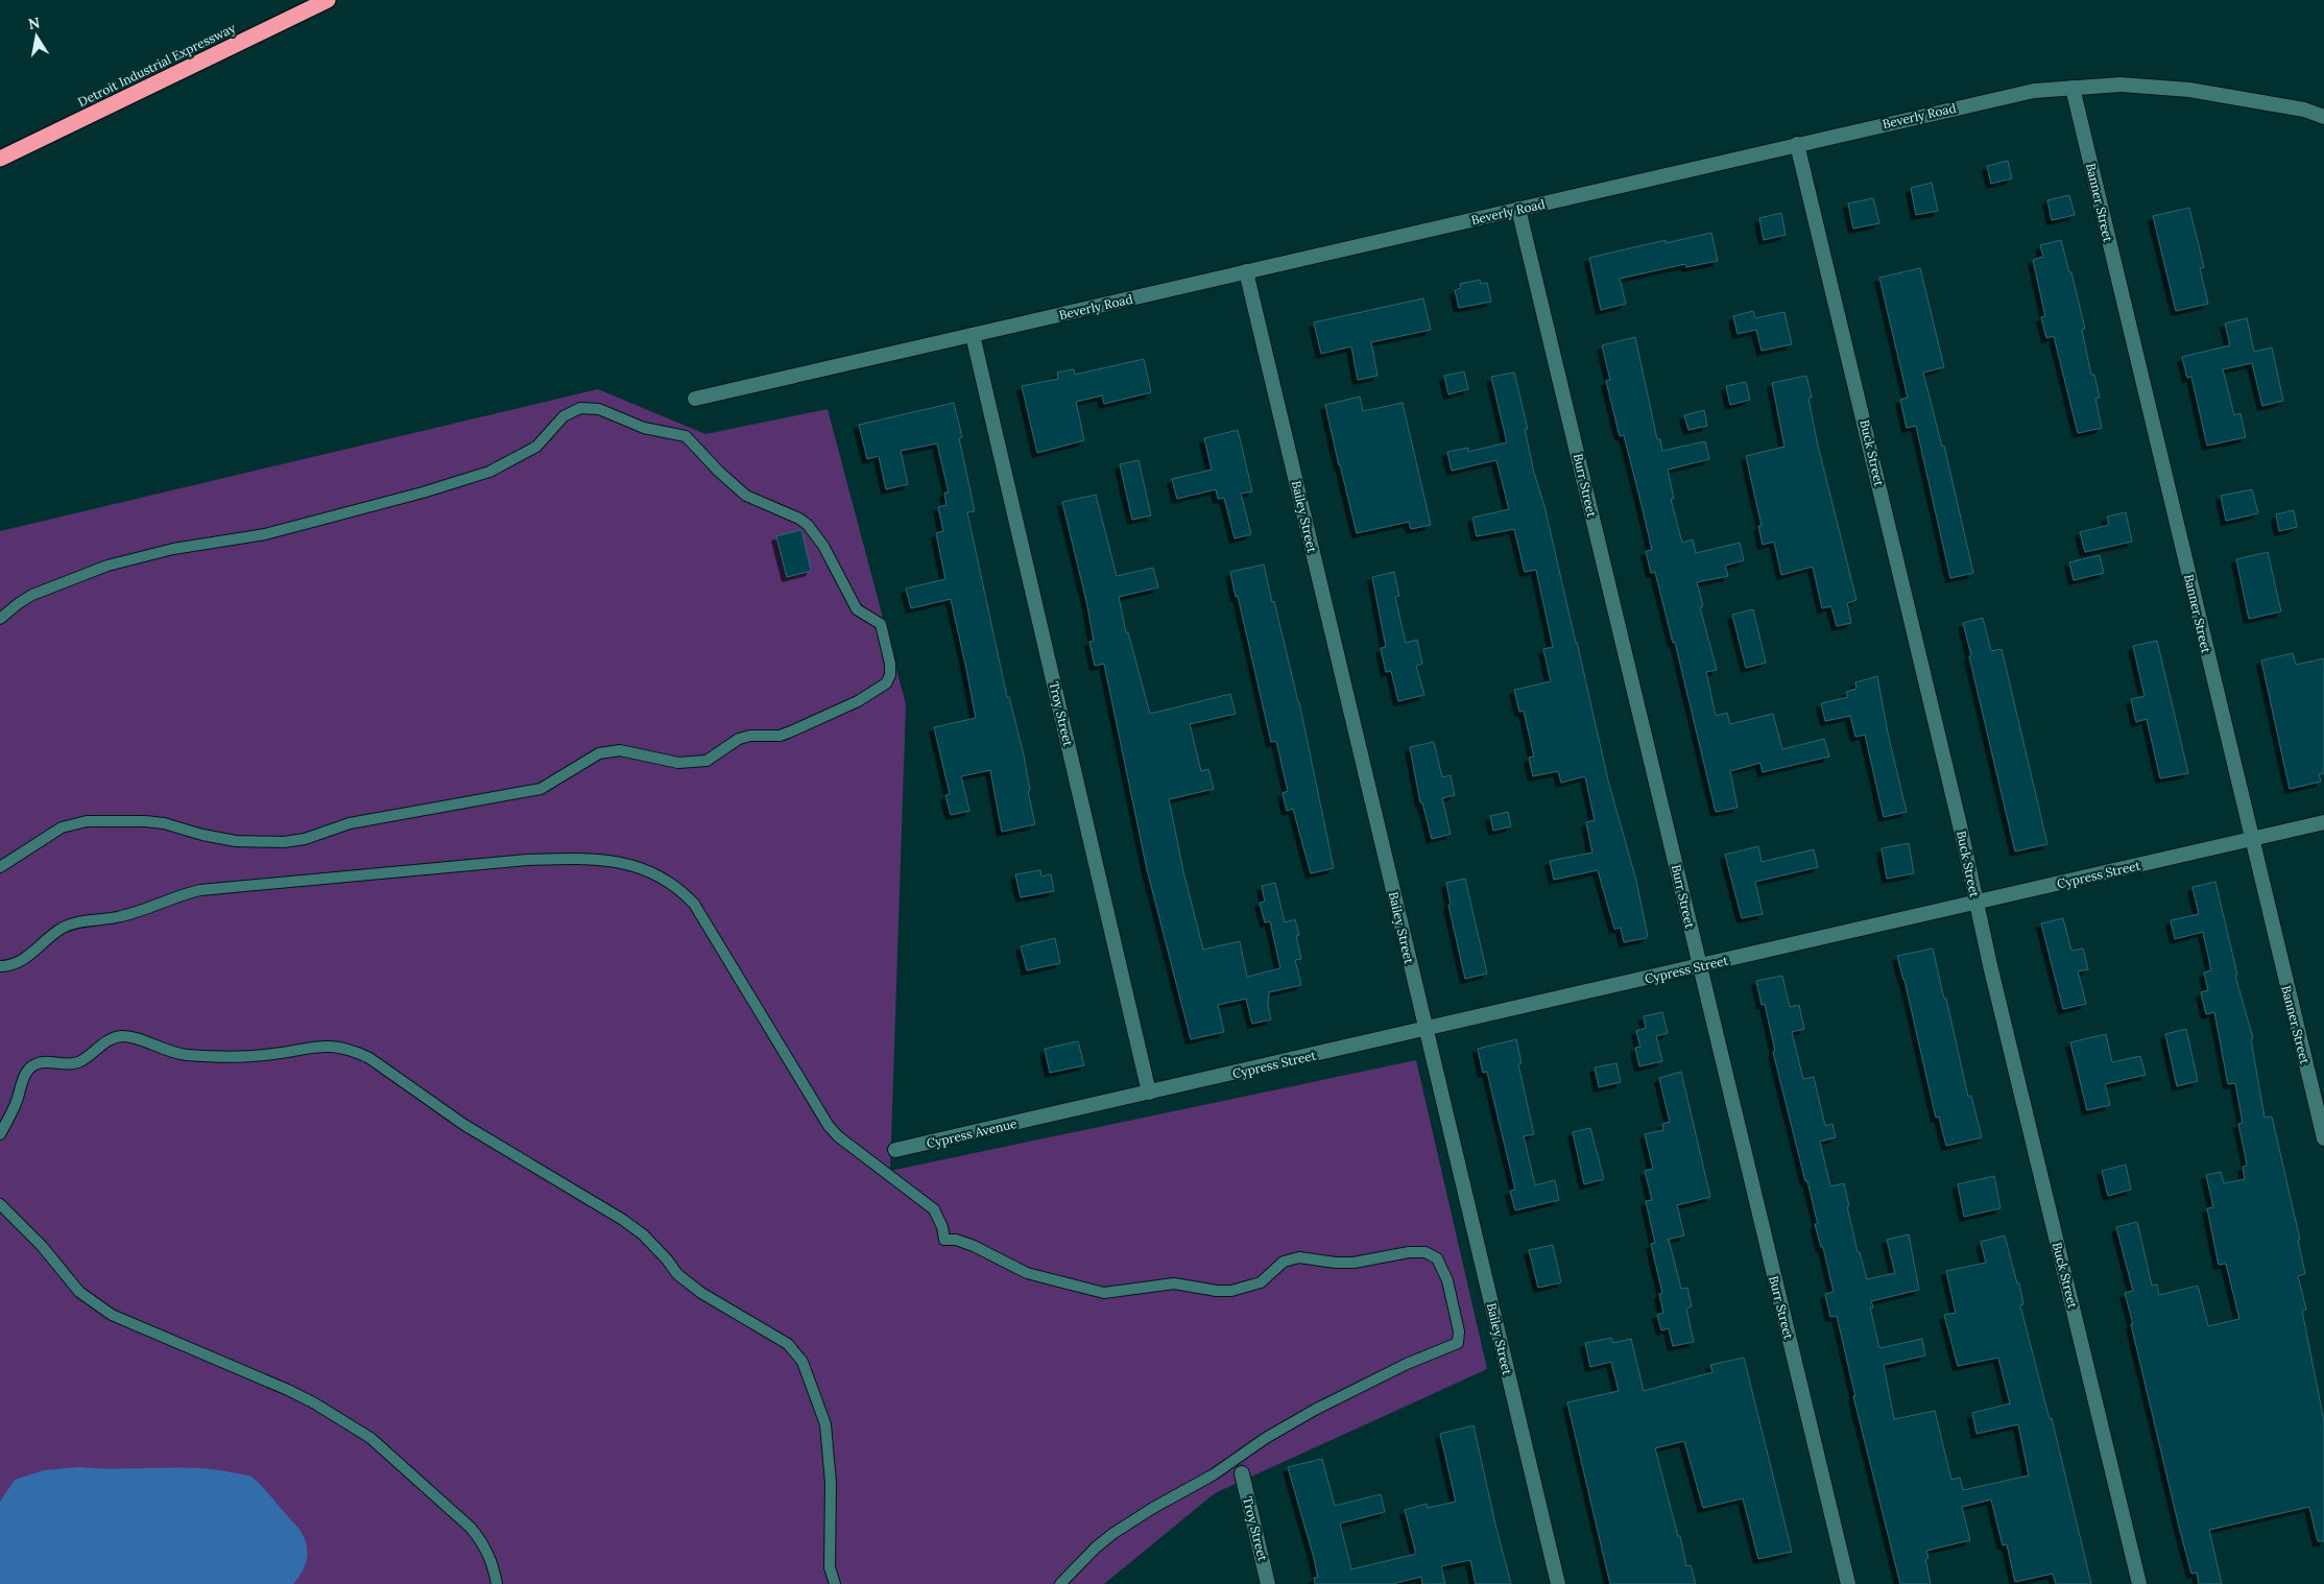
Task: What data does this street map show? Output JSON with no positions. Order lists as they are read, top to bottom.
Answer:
{
  "streets": {
    "highway": ["Detroit Industrial Expressway"],
    "street": [
      "Beverly Road",
      "Banner Street",
      "Buck Street",
      "Burr Street",
      "Bailey Street",
      "Troy Street",
      "Cypress Street",
      "Cypress Avenue"
    ]
  },
  "crossings": [
    ["Beverly Road", "Banner Street"],
    ["Beverly Road", "Buck Street"],
    ["Beverly Road", "Burr Street"],
    ["Beverly Road", "Bailey Street"],
    ["Beverly Road", "Troy Street"],
    ["Banner Street", "Cypress Street"],
    ["Buck Street", "Cypress Street"],
    ["Burr Street", "Cypress Street"],
    ["Bailey Street", "Cypress Street"],
    ["Troy Street", "Cypress Street"],
    ["Cypress Street", "Cypress Avenue"]
  ],
  "north": "top"
}
